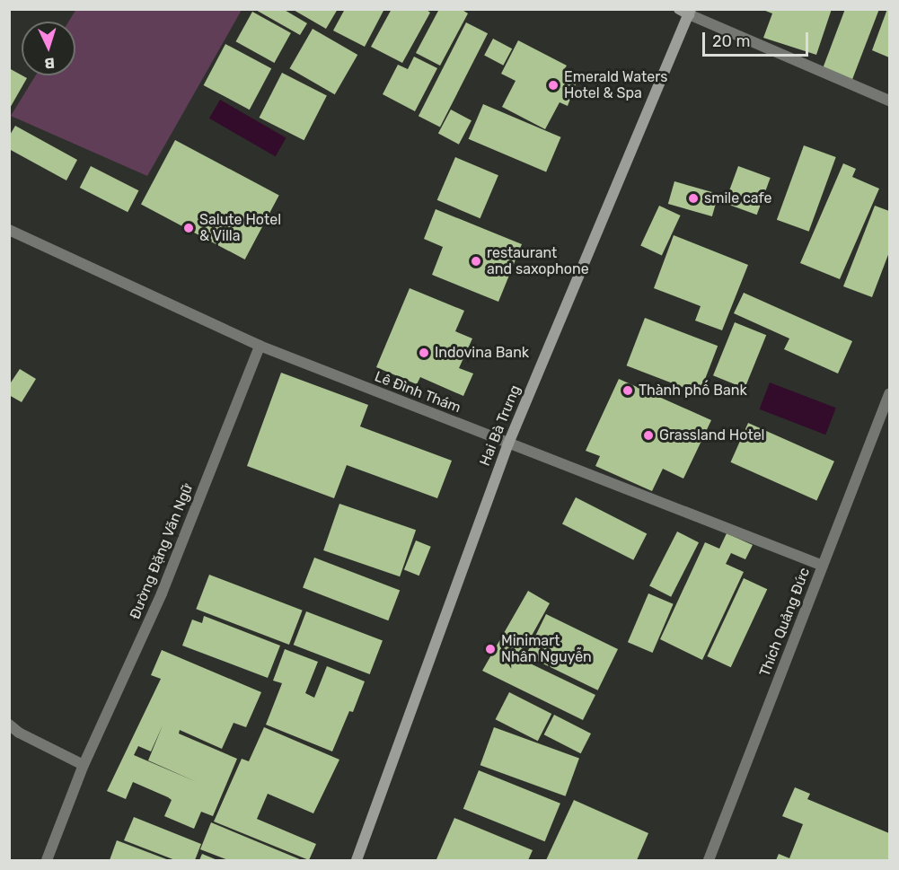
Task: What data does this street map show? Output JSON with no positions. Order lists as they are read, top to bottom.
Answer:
{
  "streets": {
    "street": [
      "Lê Đình Thám",
      "Hai Bà Trưng",
      "Đường Đặng Văn Ngữ",
      "Thích Quảng Đức"
    ]
  },
  "crossings": [
    ["Lê Đình Thám", "Hai Bà Trưng"],
    ["Lê Đình Thám", "Đường Đặng Văn Ngữ"],
    ["Lê Đình Thám", "Thích Quảng Đức"]
  ],
  "places": [
    "Emerald Waters Hotel & Spa",
    "smile cafe",
    "Salute Hotel & Villa",
    "restaurant and saxophone",
    "Indovina Bank",
    "Thành phố Bank",
    "Grassland Hotel",
    "Minimart Nhân Nguyễn"
  ],
  "scale_bar": "20 m",
  "north": "bottom"
}
